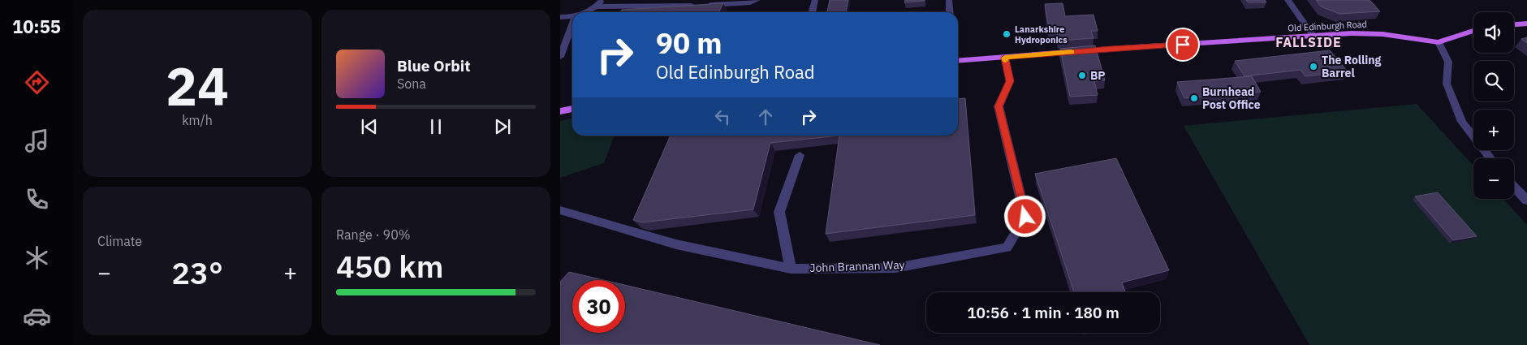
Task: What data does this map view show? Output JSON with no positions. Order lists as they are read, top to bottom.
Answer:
{
  "streets": {
    "main road": ["Old Edinburgh Road"],
    "street": ["John Brannan Way"]
  },
  "crossings": [
    ["Old Edinburgh Road", "John Brannan Way"]
  ],
  "districts": ["FALLSIDE"],
  "places": [
    "Lanarkshire Hydroponics",
    "The Rolling Barrel",
    "BP",
    "Burnhead Post Office"
  ],
  "page": {
    "tabs": "10:55",
    "tile": [
      ["24", "km/h"],
      "Climate",
      ["Range · 90%", "450 km"]
    ],
    "map_buttons": ["+", "−"],
    "turn": ["90 m", "Old Edinburgh Road"],
    "song": ["Blue Orbit", "Sona"],
    "heat": ["−", "23°", "+"],
    "limit": "30",
    "trip": "10:56 · 1 min · 180 m"
  }
}
